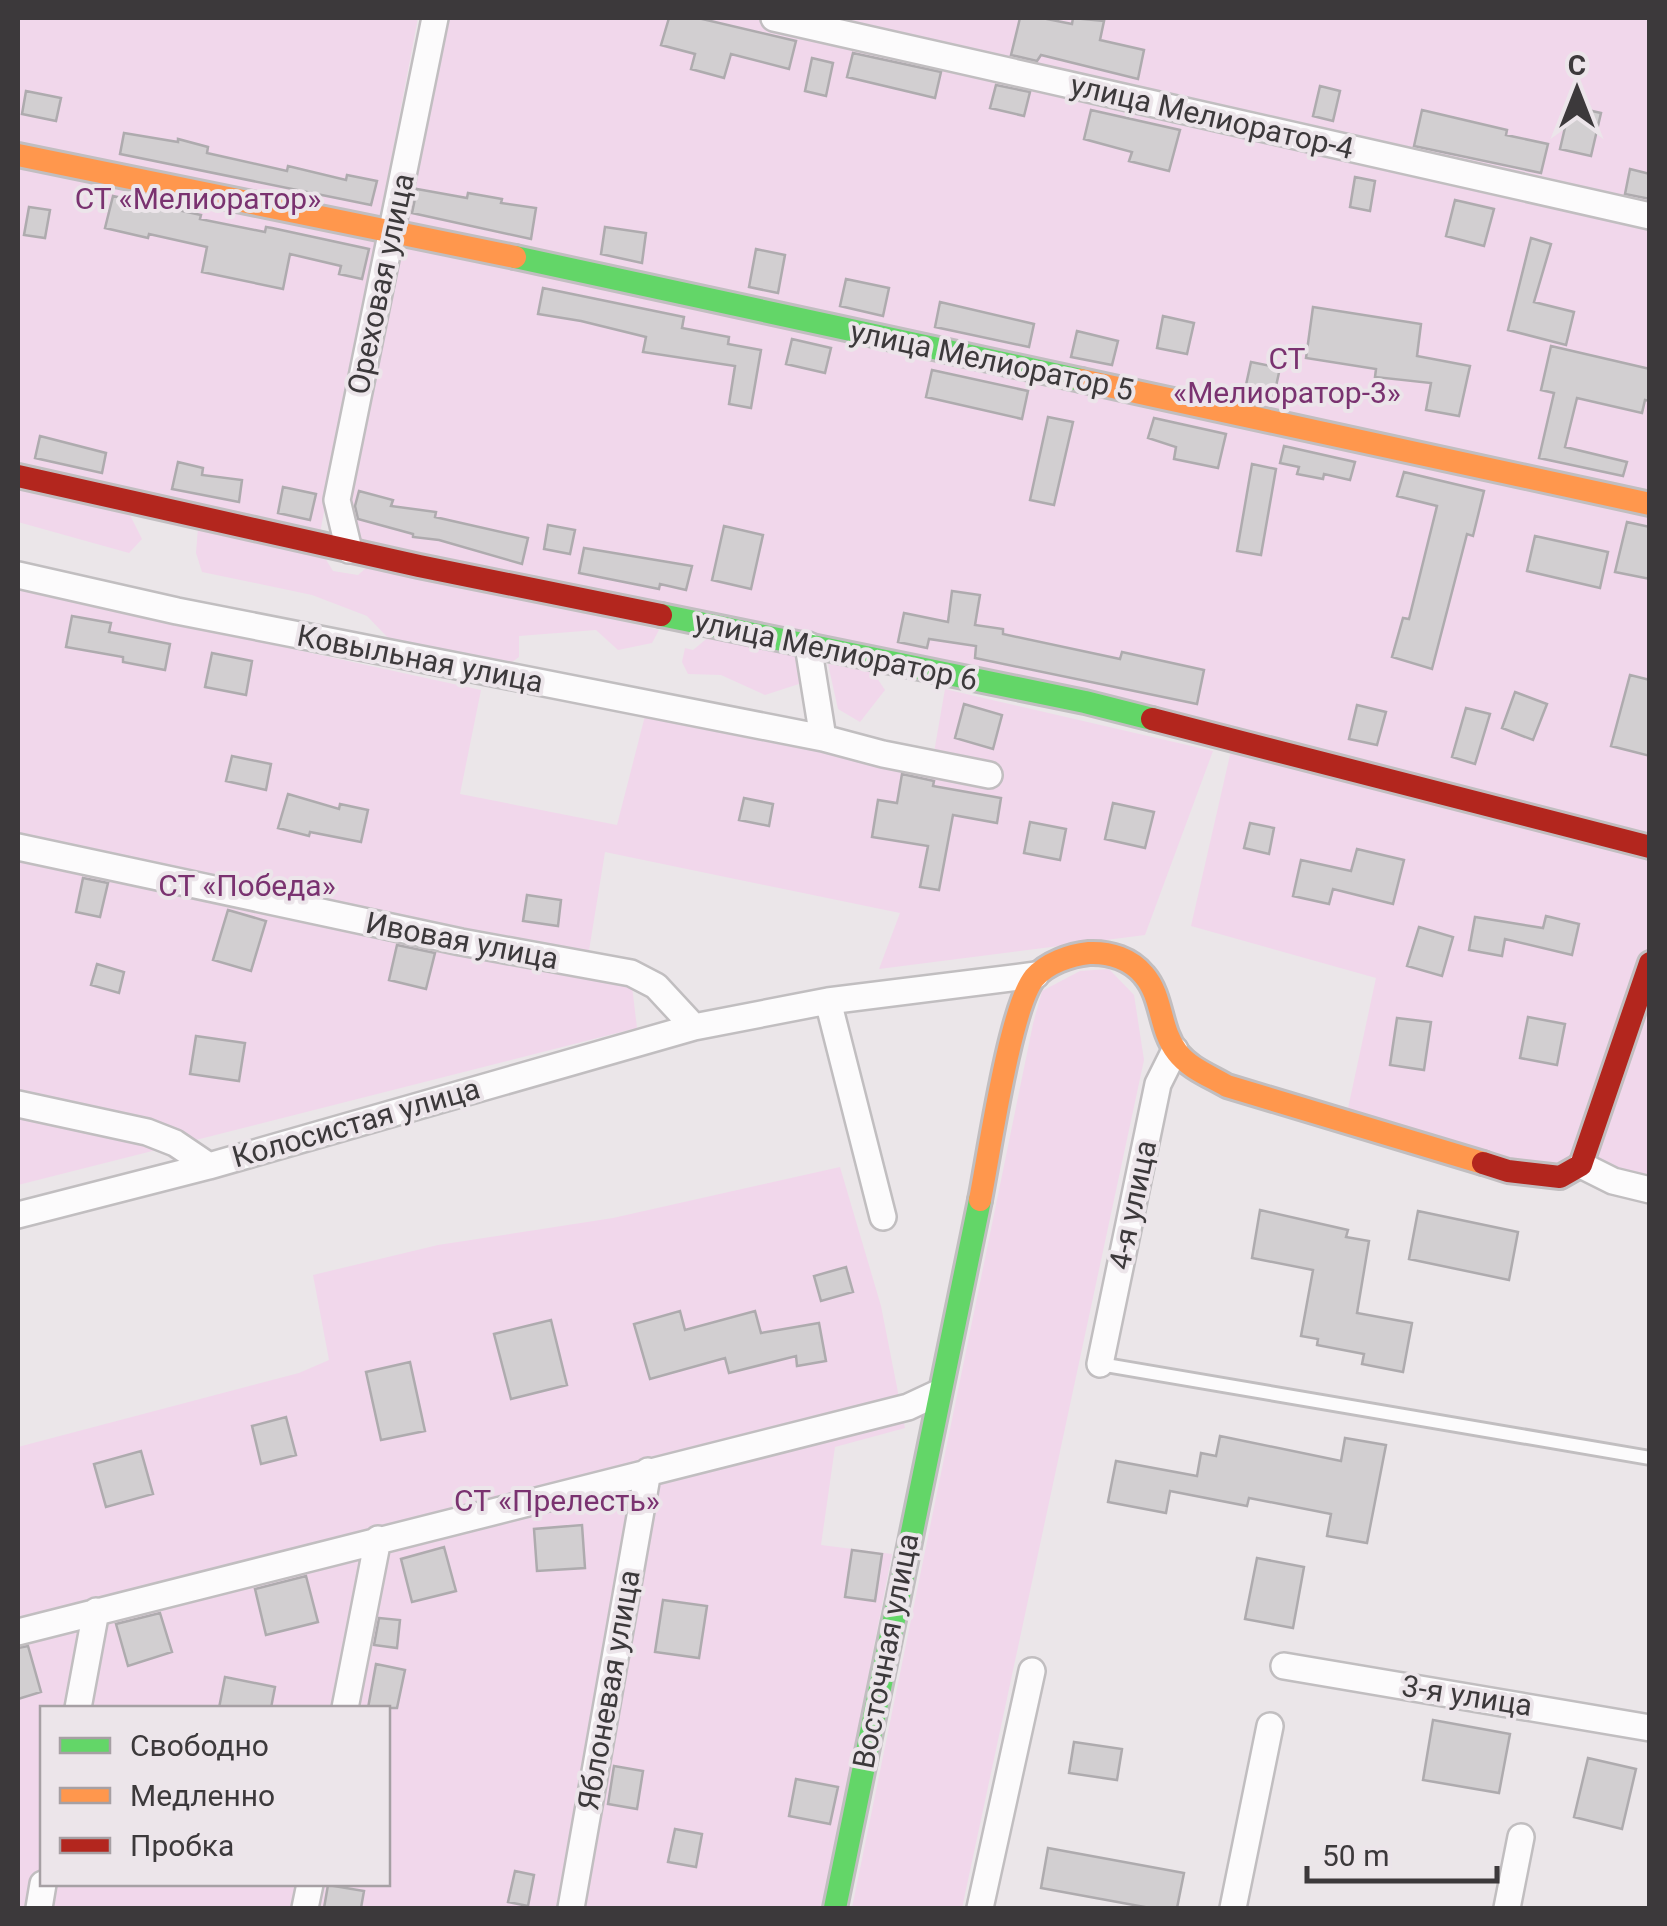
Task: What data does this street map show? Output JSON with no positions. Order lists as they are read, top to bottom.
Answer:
{
  "streets": {
    "street": [
      "улица Мелиоратор-4",
      "Ореховая улица",
      "улица Мелиоратор 5",
      "улица Мелиоратор 6",
      "Ковыльная улица",
      "Ивовая улица",
      "Колосистая улица",
      "4-я улица",
      "Восточная улица",
      "Яблоневая улица",
      "3-я улица"
    ]
  },
  "crossings": [
    ["Ореховая улица", "улица Мелиоратор 5"],
    ["Ореховая улица", "улица Мелиоратор 6"],
    ["Ивовая улица", "Колосистая улица"],
    ["Колосистая улица", "Восточная улица"]
  ],
  "parks": [
    "СТ «Мелиоратор»",
    "СТ «Мелиоратор-3»",
    "СТ «Победа»",
    "СТ «Прелесть»"
  ],
  "legend": ["Свободно", "Медленно", "Пробка"],
  "scale_bar": "50 m",
  "north": "top"
}
